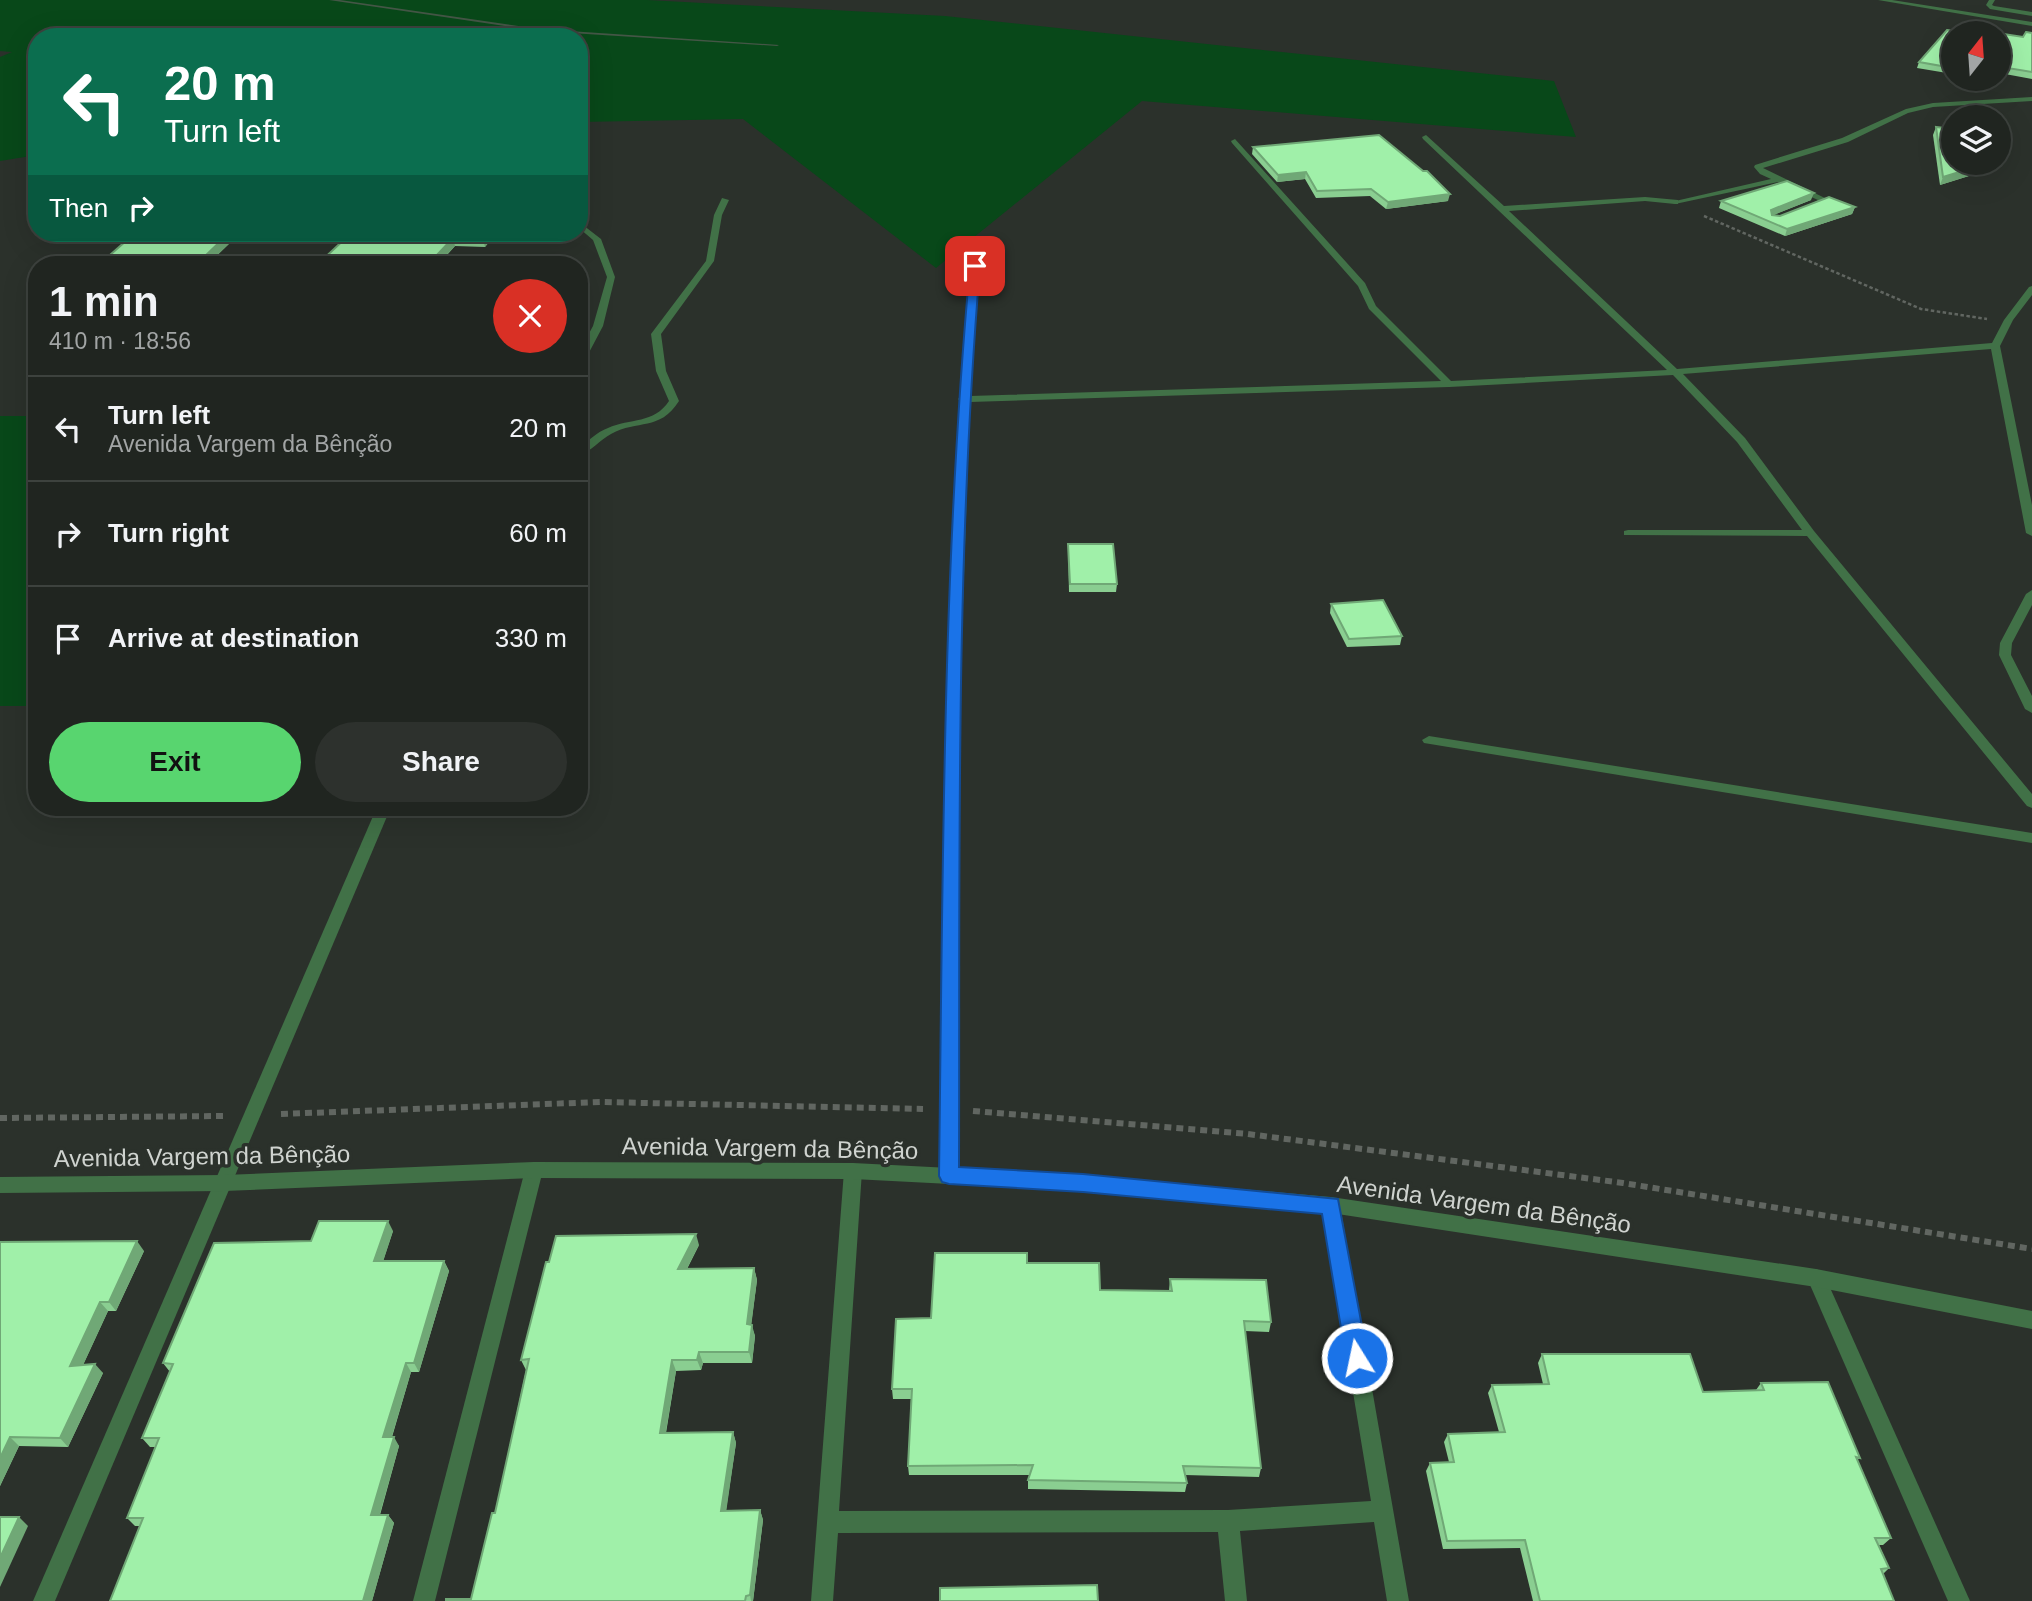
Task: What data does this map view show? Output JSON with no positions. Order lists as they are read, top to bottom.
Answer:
{
  "streets": {
    "street": ["Avenida Vargem da Bênção"]
  },
  "north": "top",
  "page": {
    "turn": ["20 m", "Turn left"],
    "then": "Then",
    "heading": ["1 min", "410 m · 18:56"],
    "list": [
      {
        "name": "Turn left",
        "note": "Avenida Vargem da Bênção",
        "value": "20 m"
      },
      {
        "name": "Turn right",
        "value": "60 m"
      },
      {
        "name": "Arrive at destination",
        "value": "330 m"
      }
    ],
    "buttons": ["Exit", "Share"]
  }
}
